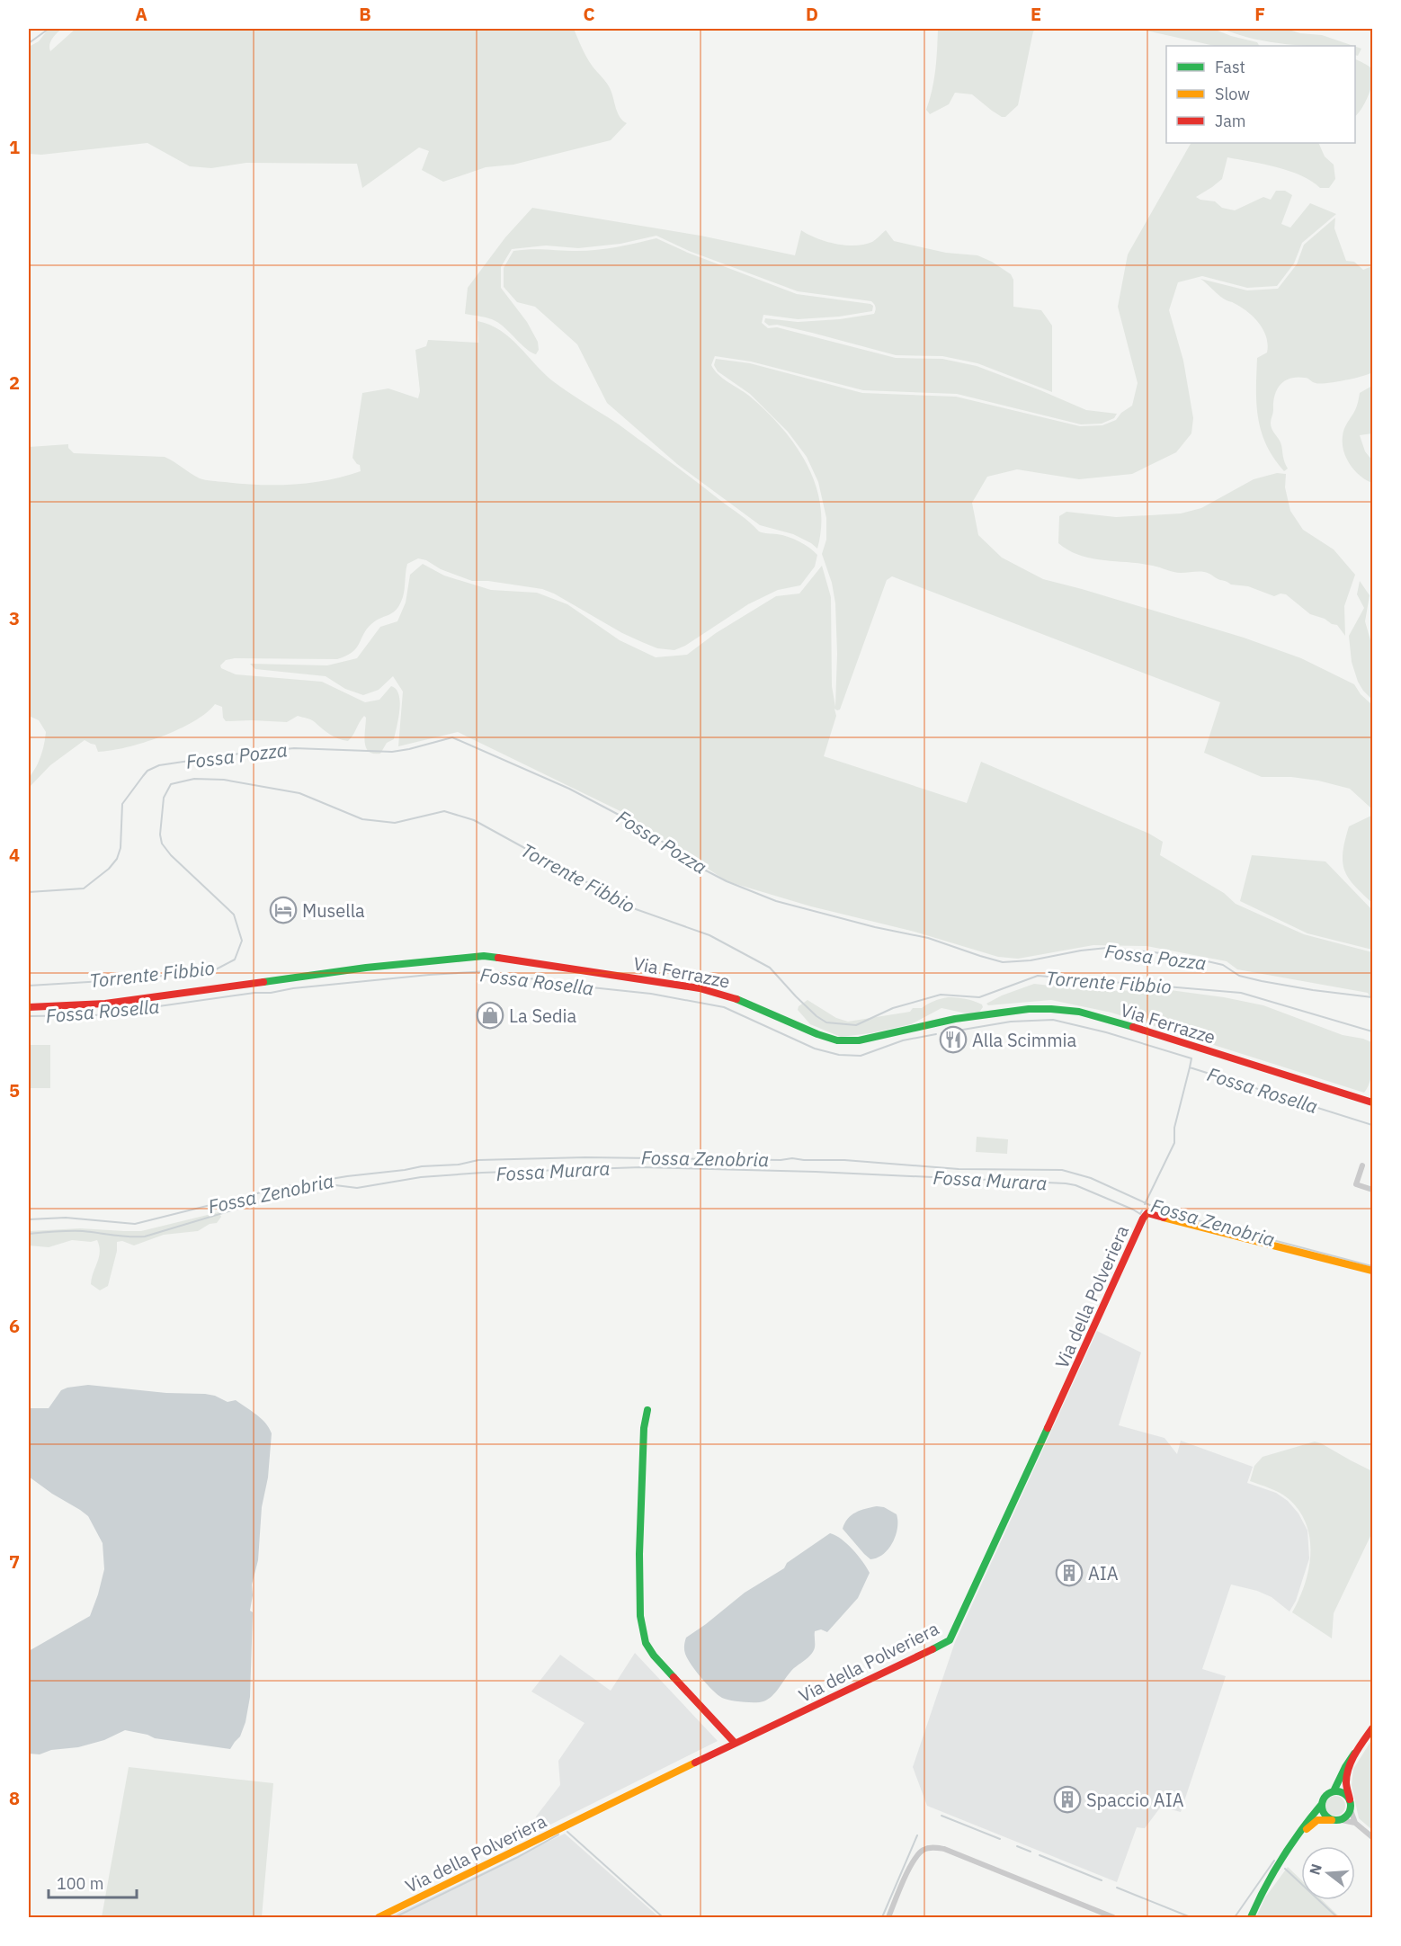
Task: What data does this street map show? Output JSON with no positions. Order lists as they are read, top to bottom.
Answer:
{
  "streets": {
    "street": ["Via Ferrazze", "Via della Polveriera"]
  },
  "water": [
    "Fossa Pozza",
    "Torrente Fibbio",
    "Fossa Rosella",
    "Fossa Zenobria",
    "Fossa Murara"
  ],
  "places": {
    "hotel": ["Musella"],
    "shop": ["La Sedia"],
    "restaurant": ["Alla Scimmia"],
    "building": ["AIA", "Spaccio AIA"]
  },
  "legend": ["Fast", "Slow", "Jam"],
  "scale_bar": "100 m",
  "north": "left",
  "grid": {
    "columns": [
      "A",
      "B",
      "C",
      "D",
      "E",
      "F"
    ],
    "rows": [
      "1",
      "2",
      "3",
      "4",
      "5",
      "6",
      "7",
      "8"
    ]
  }
}
